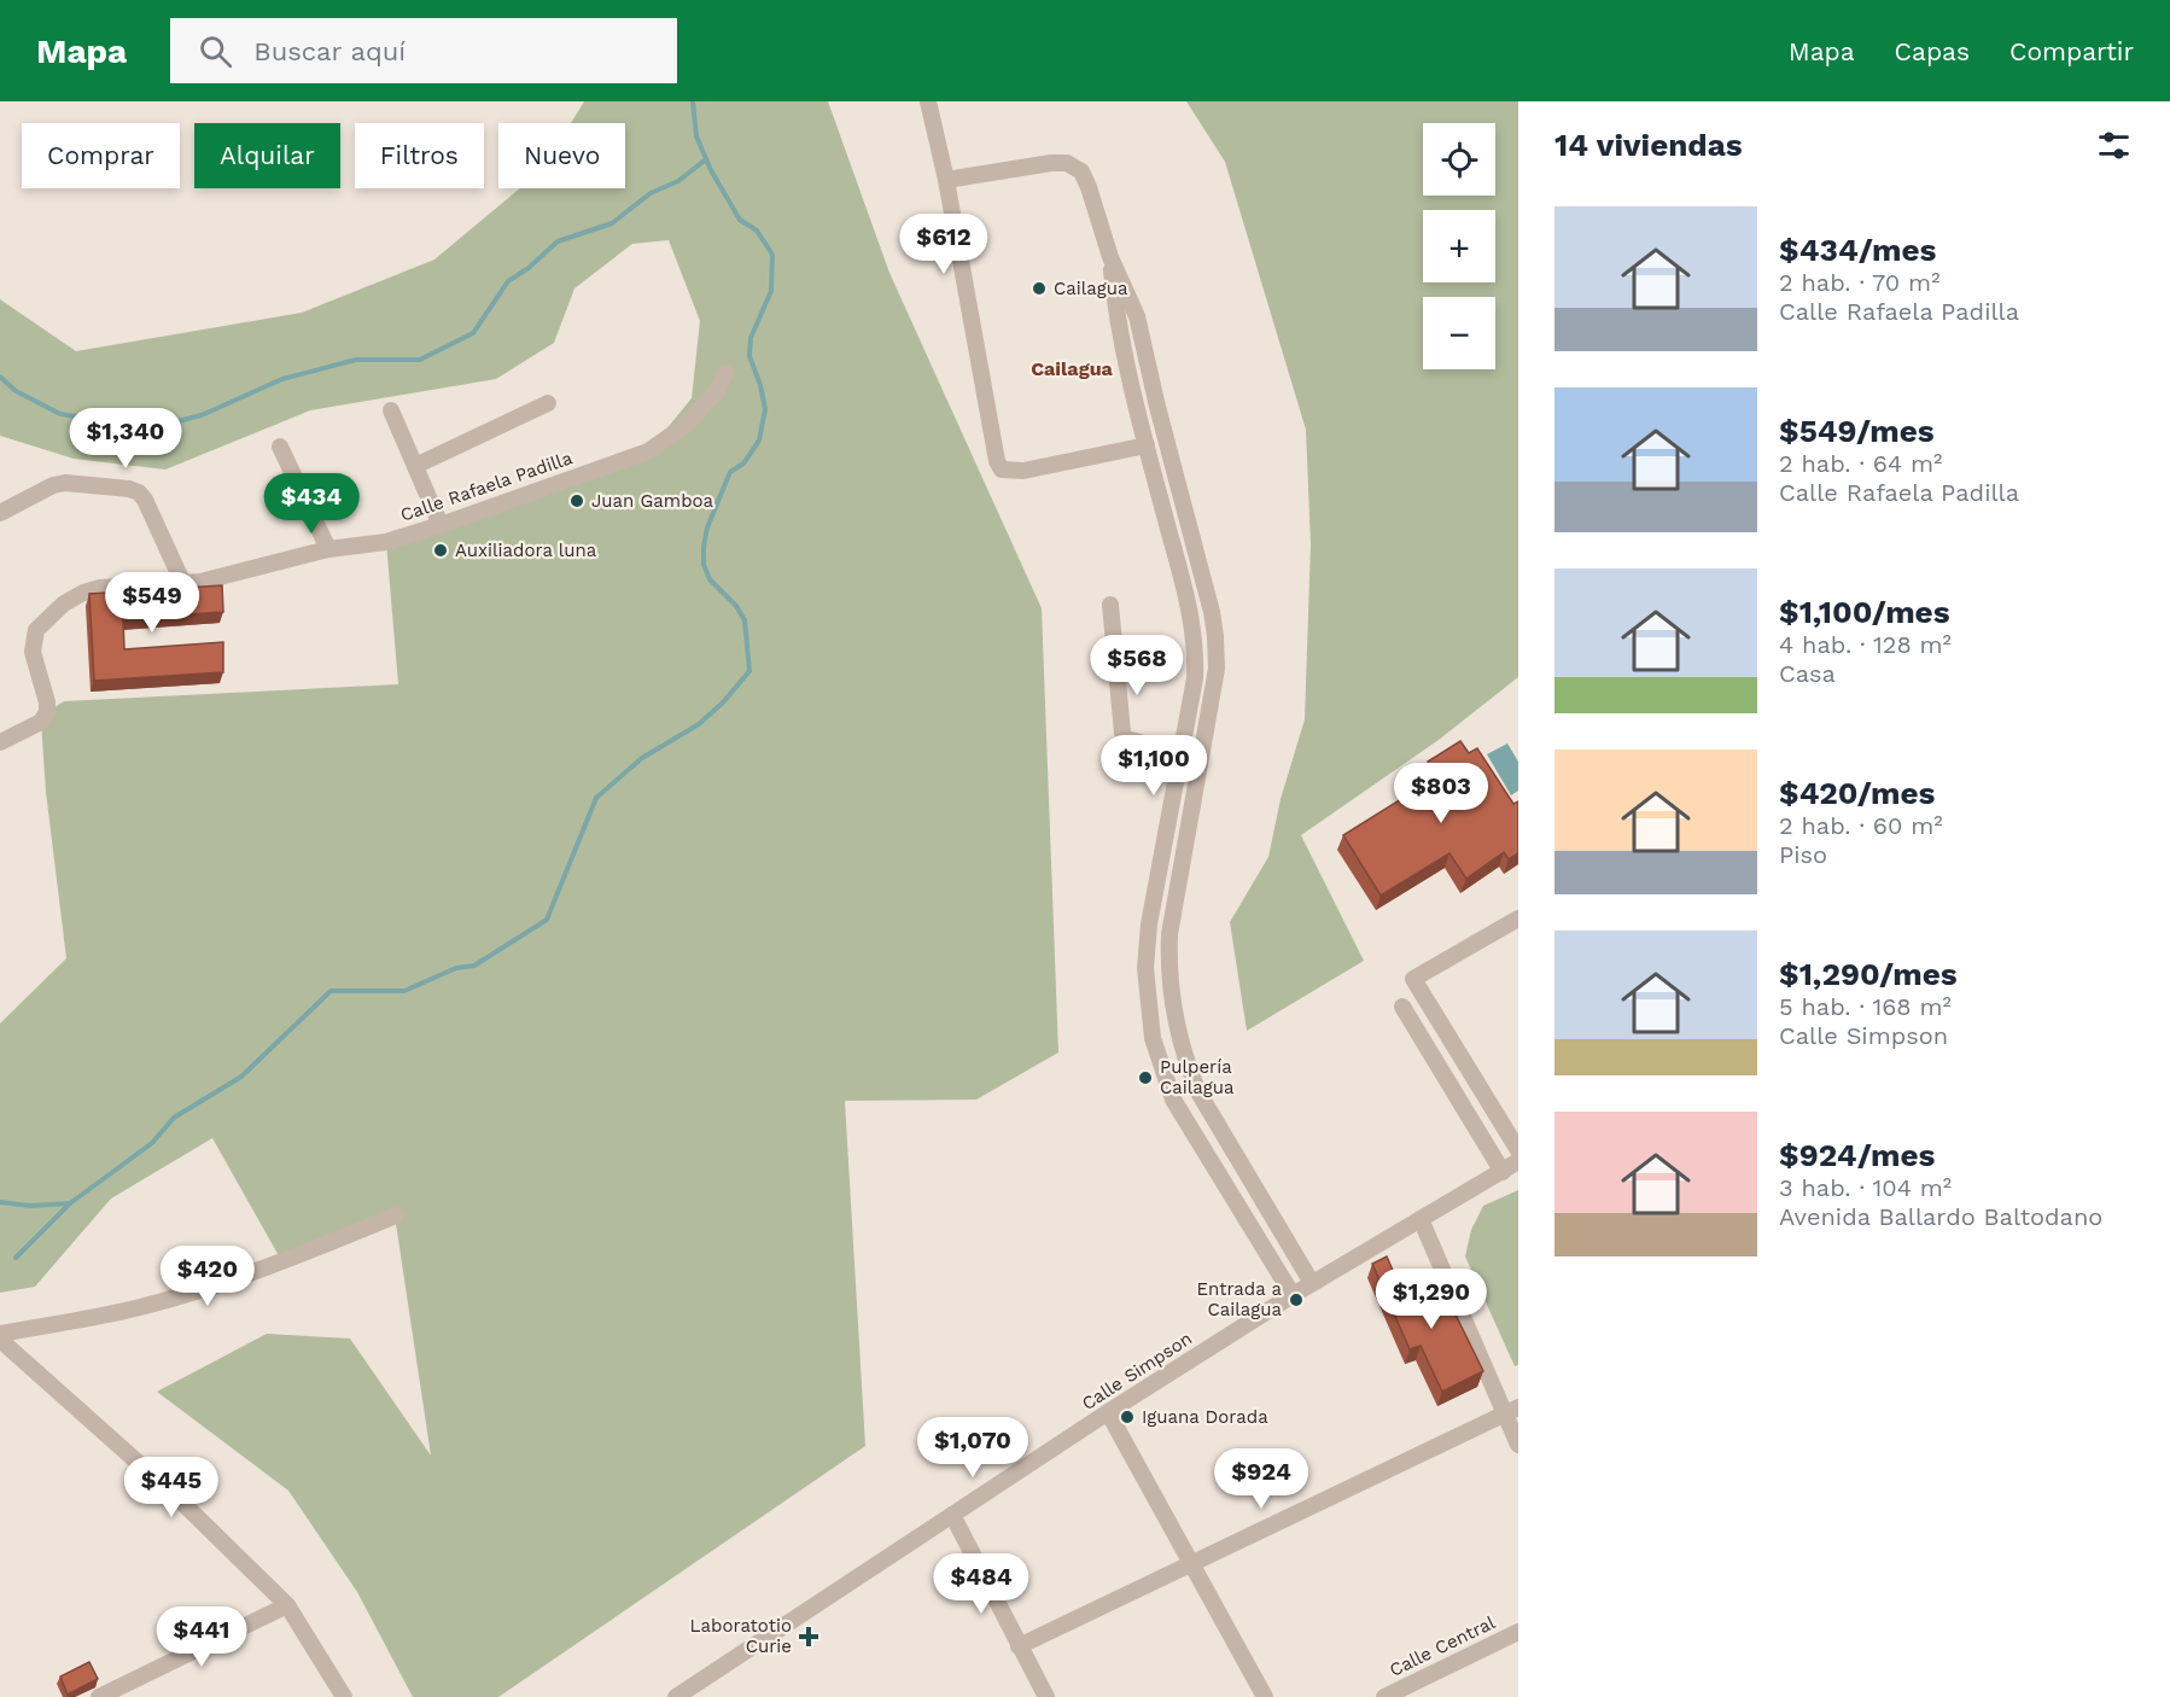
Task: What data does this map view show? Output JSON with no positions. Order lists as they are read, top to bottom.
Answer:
{
  "streets": {
    "street": ["Calle Rafaela Padilla", "Calle Simpson", "Calle Central"]
  },
  "districts": ["Cailagua"],
  "places": {
    "other": [
      "Cailagua",
      "Juan Gamboa",
      "Auxiliadora luna",
      "Pulpería Cailagua",
      "Entrada a Cailagua",
      "Iguana Dorada"
    ],
    "health": ["Laboratotio Curie"]
  },
  "page": {
    "header": "Mapa",
    "search": "Buscar aquí",
    "nav": ["Mapa", "Capas", "Compartir"],
    "heading": "14 viviendas",
    "map_buttons": ["+", "−"],
    "chip": [
      "Comprar",
      "Alquilar",
      "Filtros",
      "Nuevo"
    ],
    "list": [
      {
        "name": "$434/mes",
        "note": "2 hab. · 70 m² · Calle Rafaela Padilla"
      },
      {
        "name": "$549/mes",
        "note": "2 hab. · 64 m² · Calle Rafaela Padilla"
      },
      {
        "name": "$1,100/mes",
        "note": "4 hab. · 128 m² · Casa"
      },
      {
        "name": "$420/mes",
        "note": "2 hab. · 60 m² · Piso"
      },
      {
        "name": "$1,290/mes",
        "note": "5 hab. · 168 m² · Calle Simpson"
      },
      {
        "name": "$924/mes",
        "note": "3 hab. · 104 m² · Avenida Ballardo Baltodano"
      }
    ],
    "price": [
      "$612",
      "$1,340",
      "$434",
      "$549",
      "$568",
      "$1,100",
      "$803",
      "$420",
      "$1,290",
      "$1,070",
      "$924",
      "$445",
      "$484",
      "$441"
    ]
  }
}
